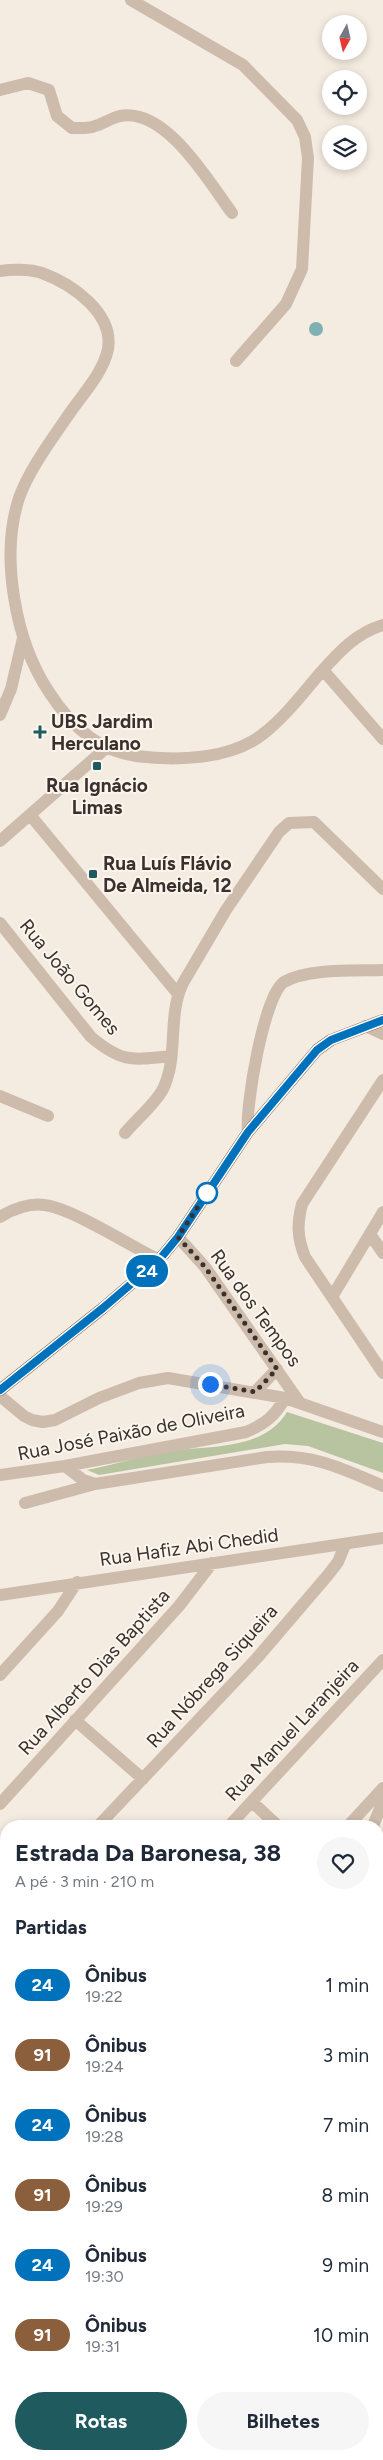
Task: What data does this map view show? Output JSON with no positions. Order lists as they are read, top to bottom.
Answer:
{
  "streets": {
    "street": [
      "Rua João Gomes",
      "Rua dos Tempos",
      "Rua José Paixão de Oliveira",
      "Rua Hafiz Abi Chedid",
      "Rua Alberto Dias Baptista",
      "Rua Nóbrega Siqueira",
      "Rua Manuel Laranjeira"
    ]
  },
  "crossings": [
    ["Rua Hafiz Abi Chedid", "Rua Alberto Dias Baptista"],
    ["Rua Hafiz Abi Chedid", "Rua Nóbrega Siqueira"]
  ],
  "places": {
    "health": ["UBS Jardim Herculano"],
    "transit": ["Rua Ignácio Limas", "Rua Luís Flávio De Almeida, 12"]
  },
  "lines": ["bus line 24"],
  "north": "bottom",
  "page": {
    "on_map": "24",
    "heading": [
      ["Estrada Da Baronesa, 38", "A pé · 3 min · 210 m"],
      "Partidas"
    ],
    "list": [
      {
        "mark": "24",
        "name": "Ônibus",
        "note": "19:22",
        "value": "1 min"
      },
      {
        "mark": "91",
        "name": "Ônibus",
        "note": "19:24",
        "value": "3 min"
      },
      {
        "mark": "24",
        "name": "Ônibus",
        "note": "19:28",
        "value": "7 min"
      },
      {
        "mark": "91",
        "name": "Ônibus",
        "note": "19:29",
        "value": "8 min"
      },
      {
        "mark": "24",
        "name": "Ônibus",
        "note": "19:30",
        "value": "9 min"
      },
      {
        "mark": "91",
        "name": "Ônibus",
        "note": "19:31",
        "value": "10 min"
      }
    ],
    "buttons": ["Rotas", "Bilhetes"]
  }
}
